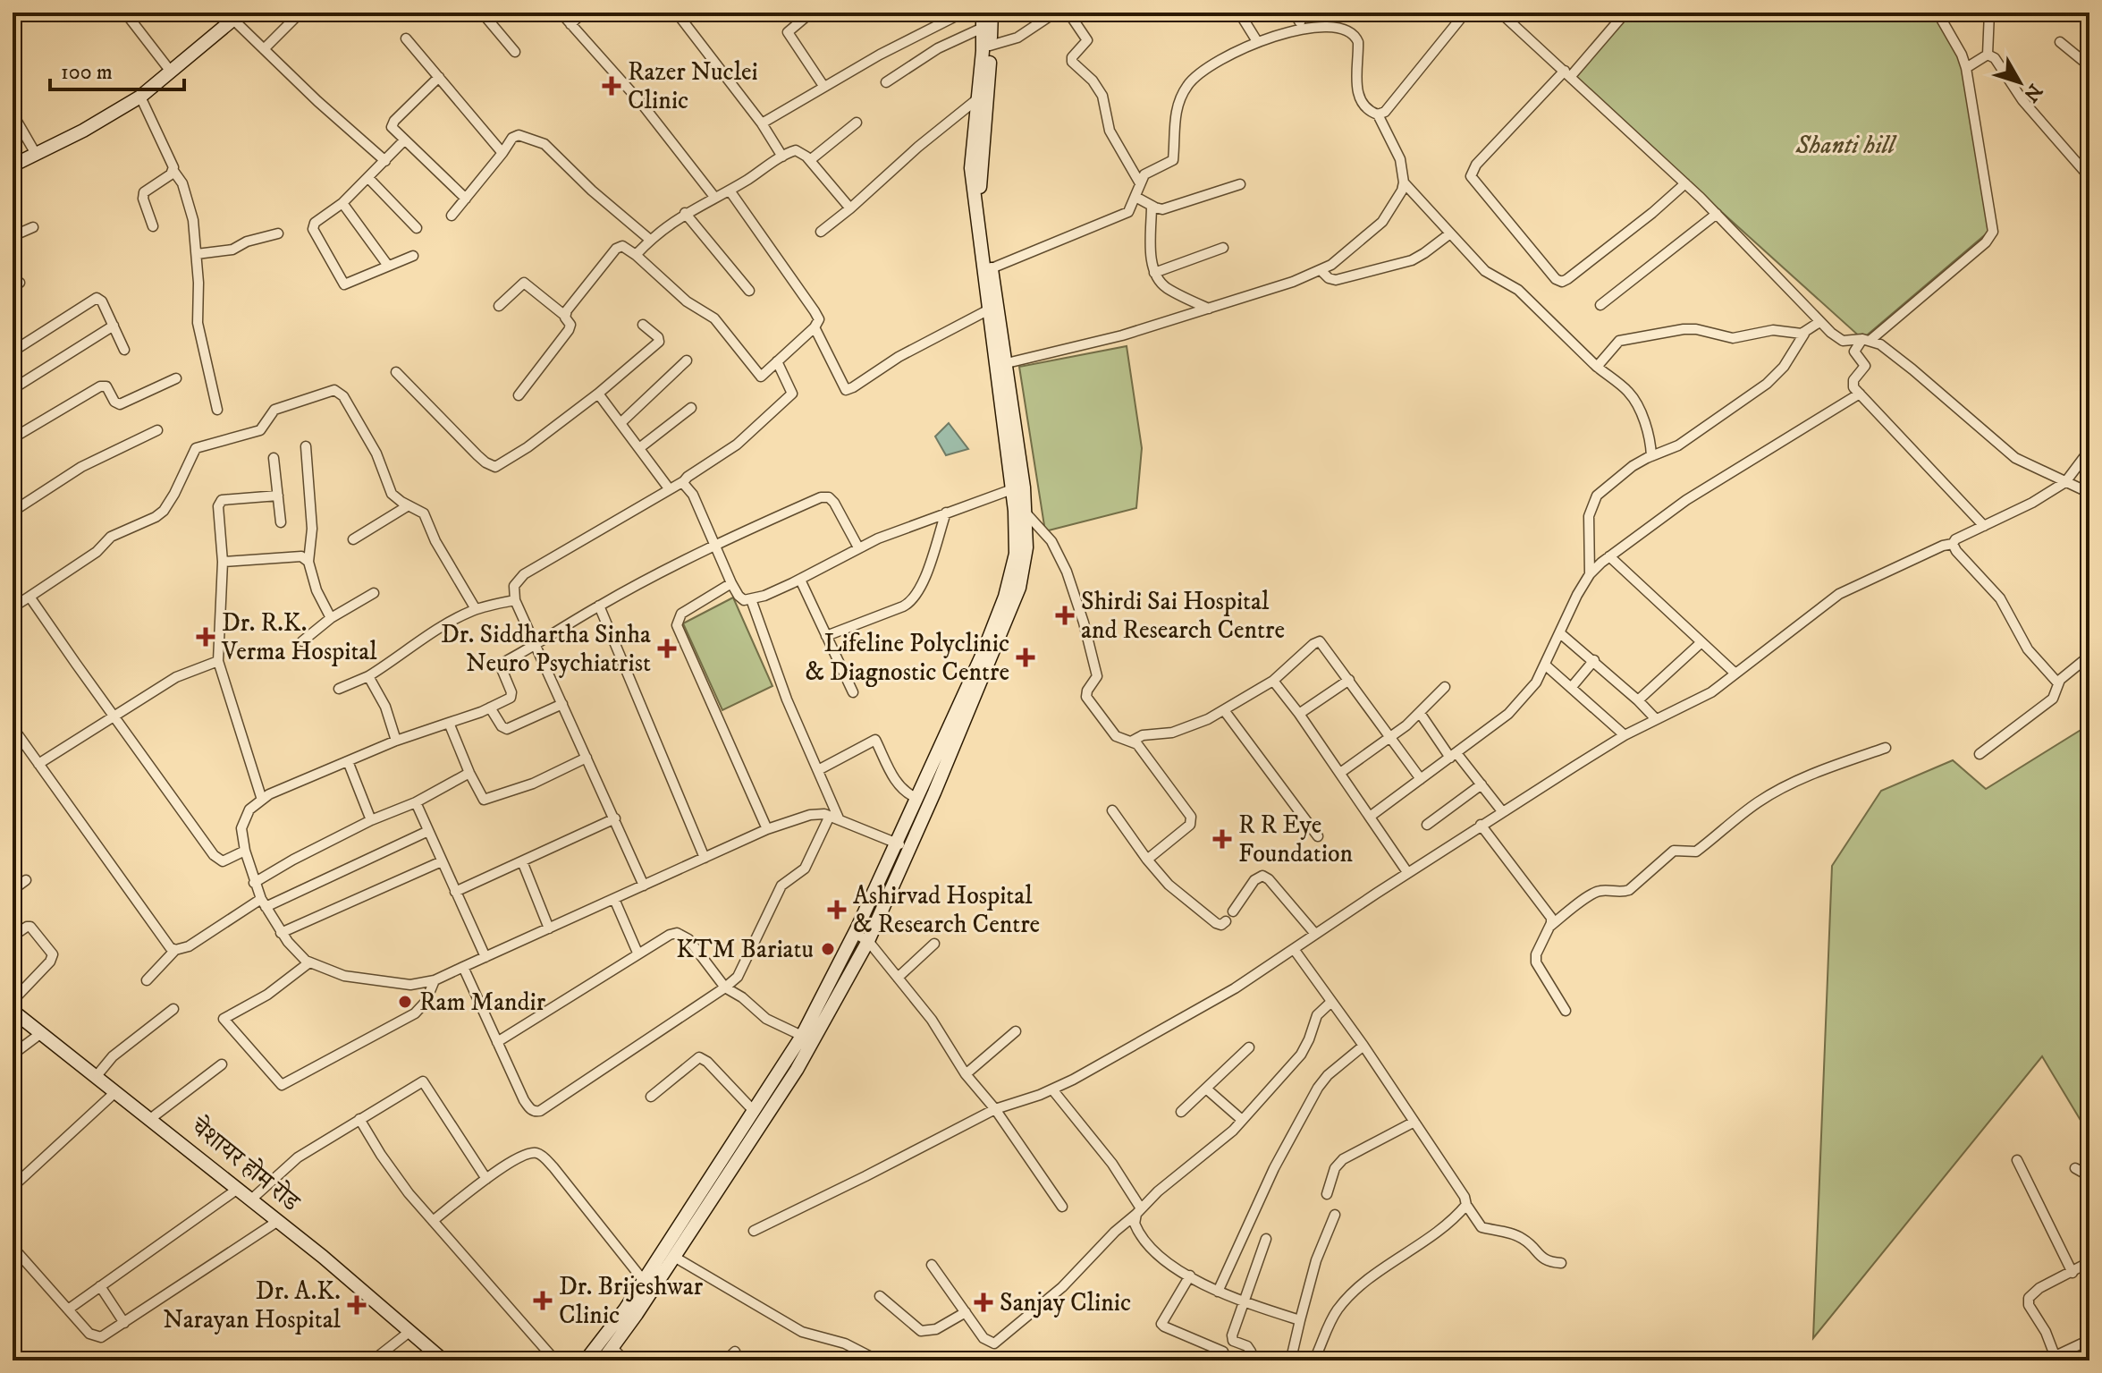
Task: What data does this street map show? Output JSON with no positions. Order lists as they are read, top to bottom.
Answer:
{
  "streets": {
    "main road": ["चेशायर होम रोड"]
  },
  "parks": ["Shanti hill"],
  "places": {
    "health": [
      "Razer Nuclei Clinic",
      "Shirdi Sai Hospital and Research Centre",
      "Dr. R.K. Verma Hospital",
      "Dr. Siddhartha Sinha Neuro Psychiatrist",
      "Lifeline Polyclinic & Diagnostic Centre",
      "R R Eye Foundation",
      "Ashirvad Hospital & Research Centre",
      "Dr. Brijeshwar Clinic",
      "Sanjay Clinic",
      "Dr. A.K. Narayan Hospital"
    ],
    "other": ["KTM Bariatu", "Ram Mandir"]
  },
  "scale_bar": "100 m",
  "north": "bottom right"
}
